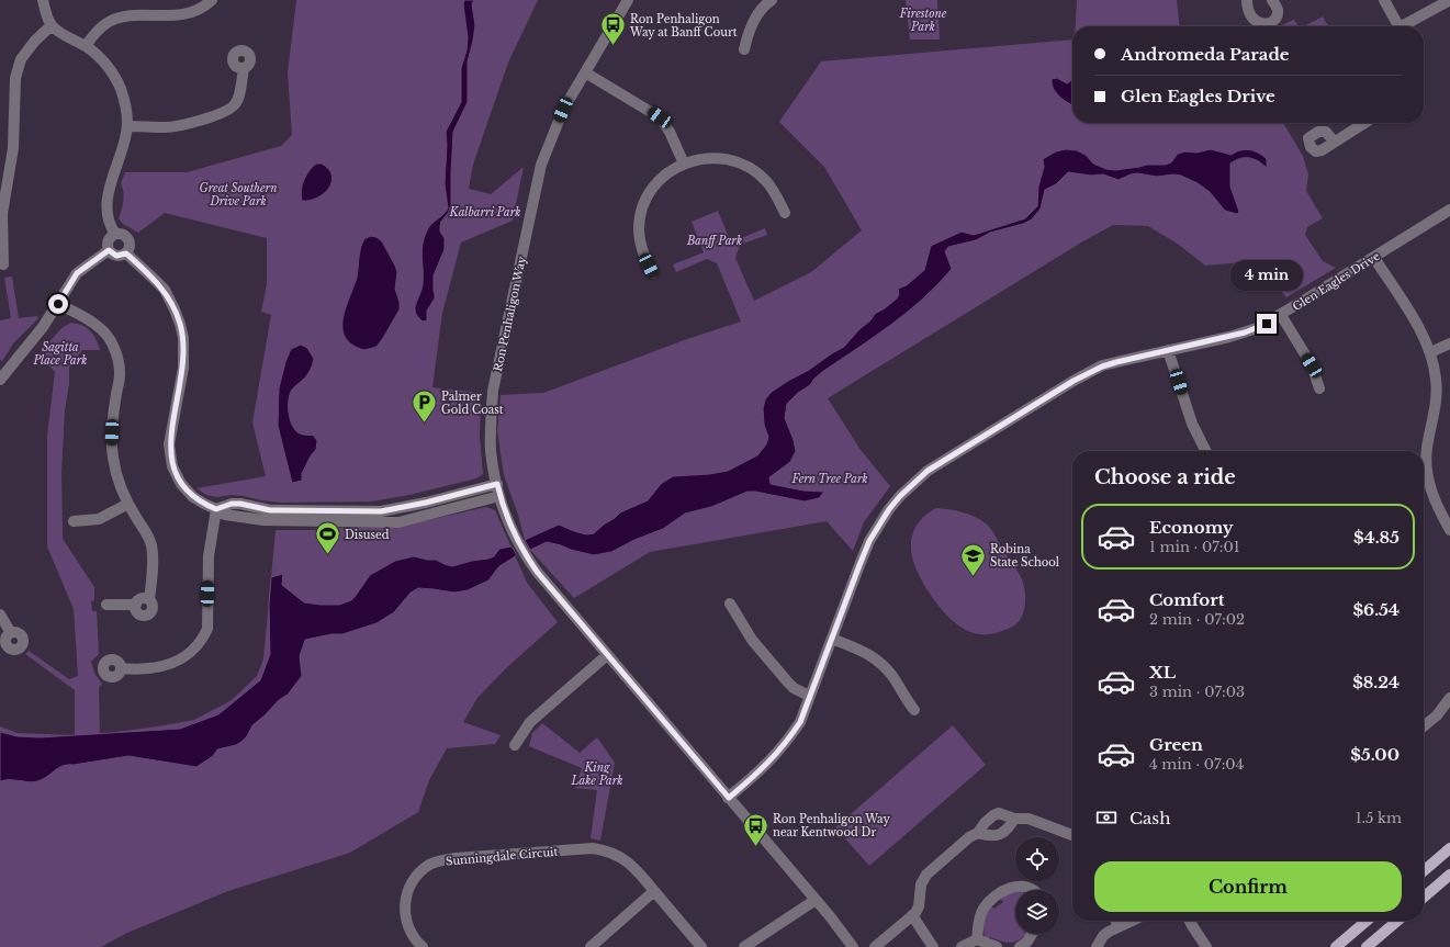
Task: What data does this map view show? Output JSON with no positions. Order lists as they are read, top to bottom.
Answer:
{
  "streets": {
    "street": ["Glen Eagles Drive", "Ron Penhaligon Way", "Sunningdale Circuit"]
  },
  "crossings": [
    ["Glen Eagles Drive", "Ron Penhaligon Way"]
  ],
  "parks": [
    "Firestone Park",
    "Great Southern Drive Park",
    "Kalbarri Park",
    "Banff Park",
    "Sagitta Place Park",
    "Fern Tree Park",
    "King Lake Park"
  ],
  "places": {
    "bus stop": ["Ron Penhaligon Way at Banff Court", "Ron Penhaligon Way near Kentwood Dr"],
    "parking": ["Palmer Gold Coast"],
    "sports": ["Disused"],
    "school or university": ["Robina State School"]
  },
  "page": {
    "banner": ["Andromeda Parade", "Glen Eagles Drive"],
    "bubble": "4 min",
    "heading": "Choose a ride",
    "list": [
      {
        "name": "Economy",
        "note": "1 min · 07:01",
        "value": "$4.85"
      },
      {
        "name": "Comfort",
        "note": "2 min · 07:02",
        "value": "$6.54"
      },
      {
        "name": "XL",
        "note": "3 min · 07:03",
        "value": "$8.24"
      },
      {
        "name": "Green",
        "note": "4 min · 07:04",
        "value": "$5.00"
      }
    ],
    "pay": ["Cash", "1.5 km"],
    "buttons": "Confirm"
  }
}
